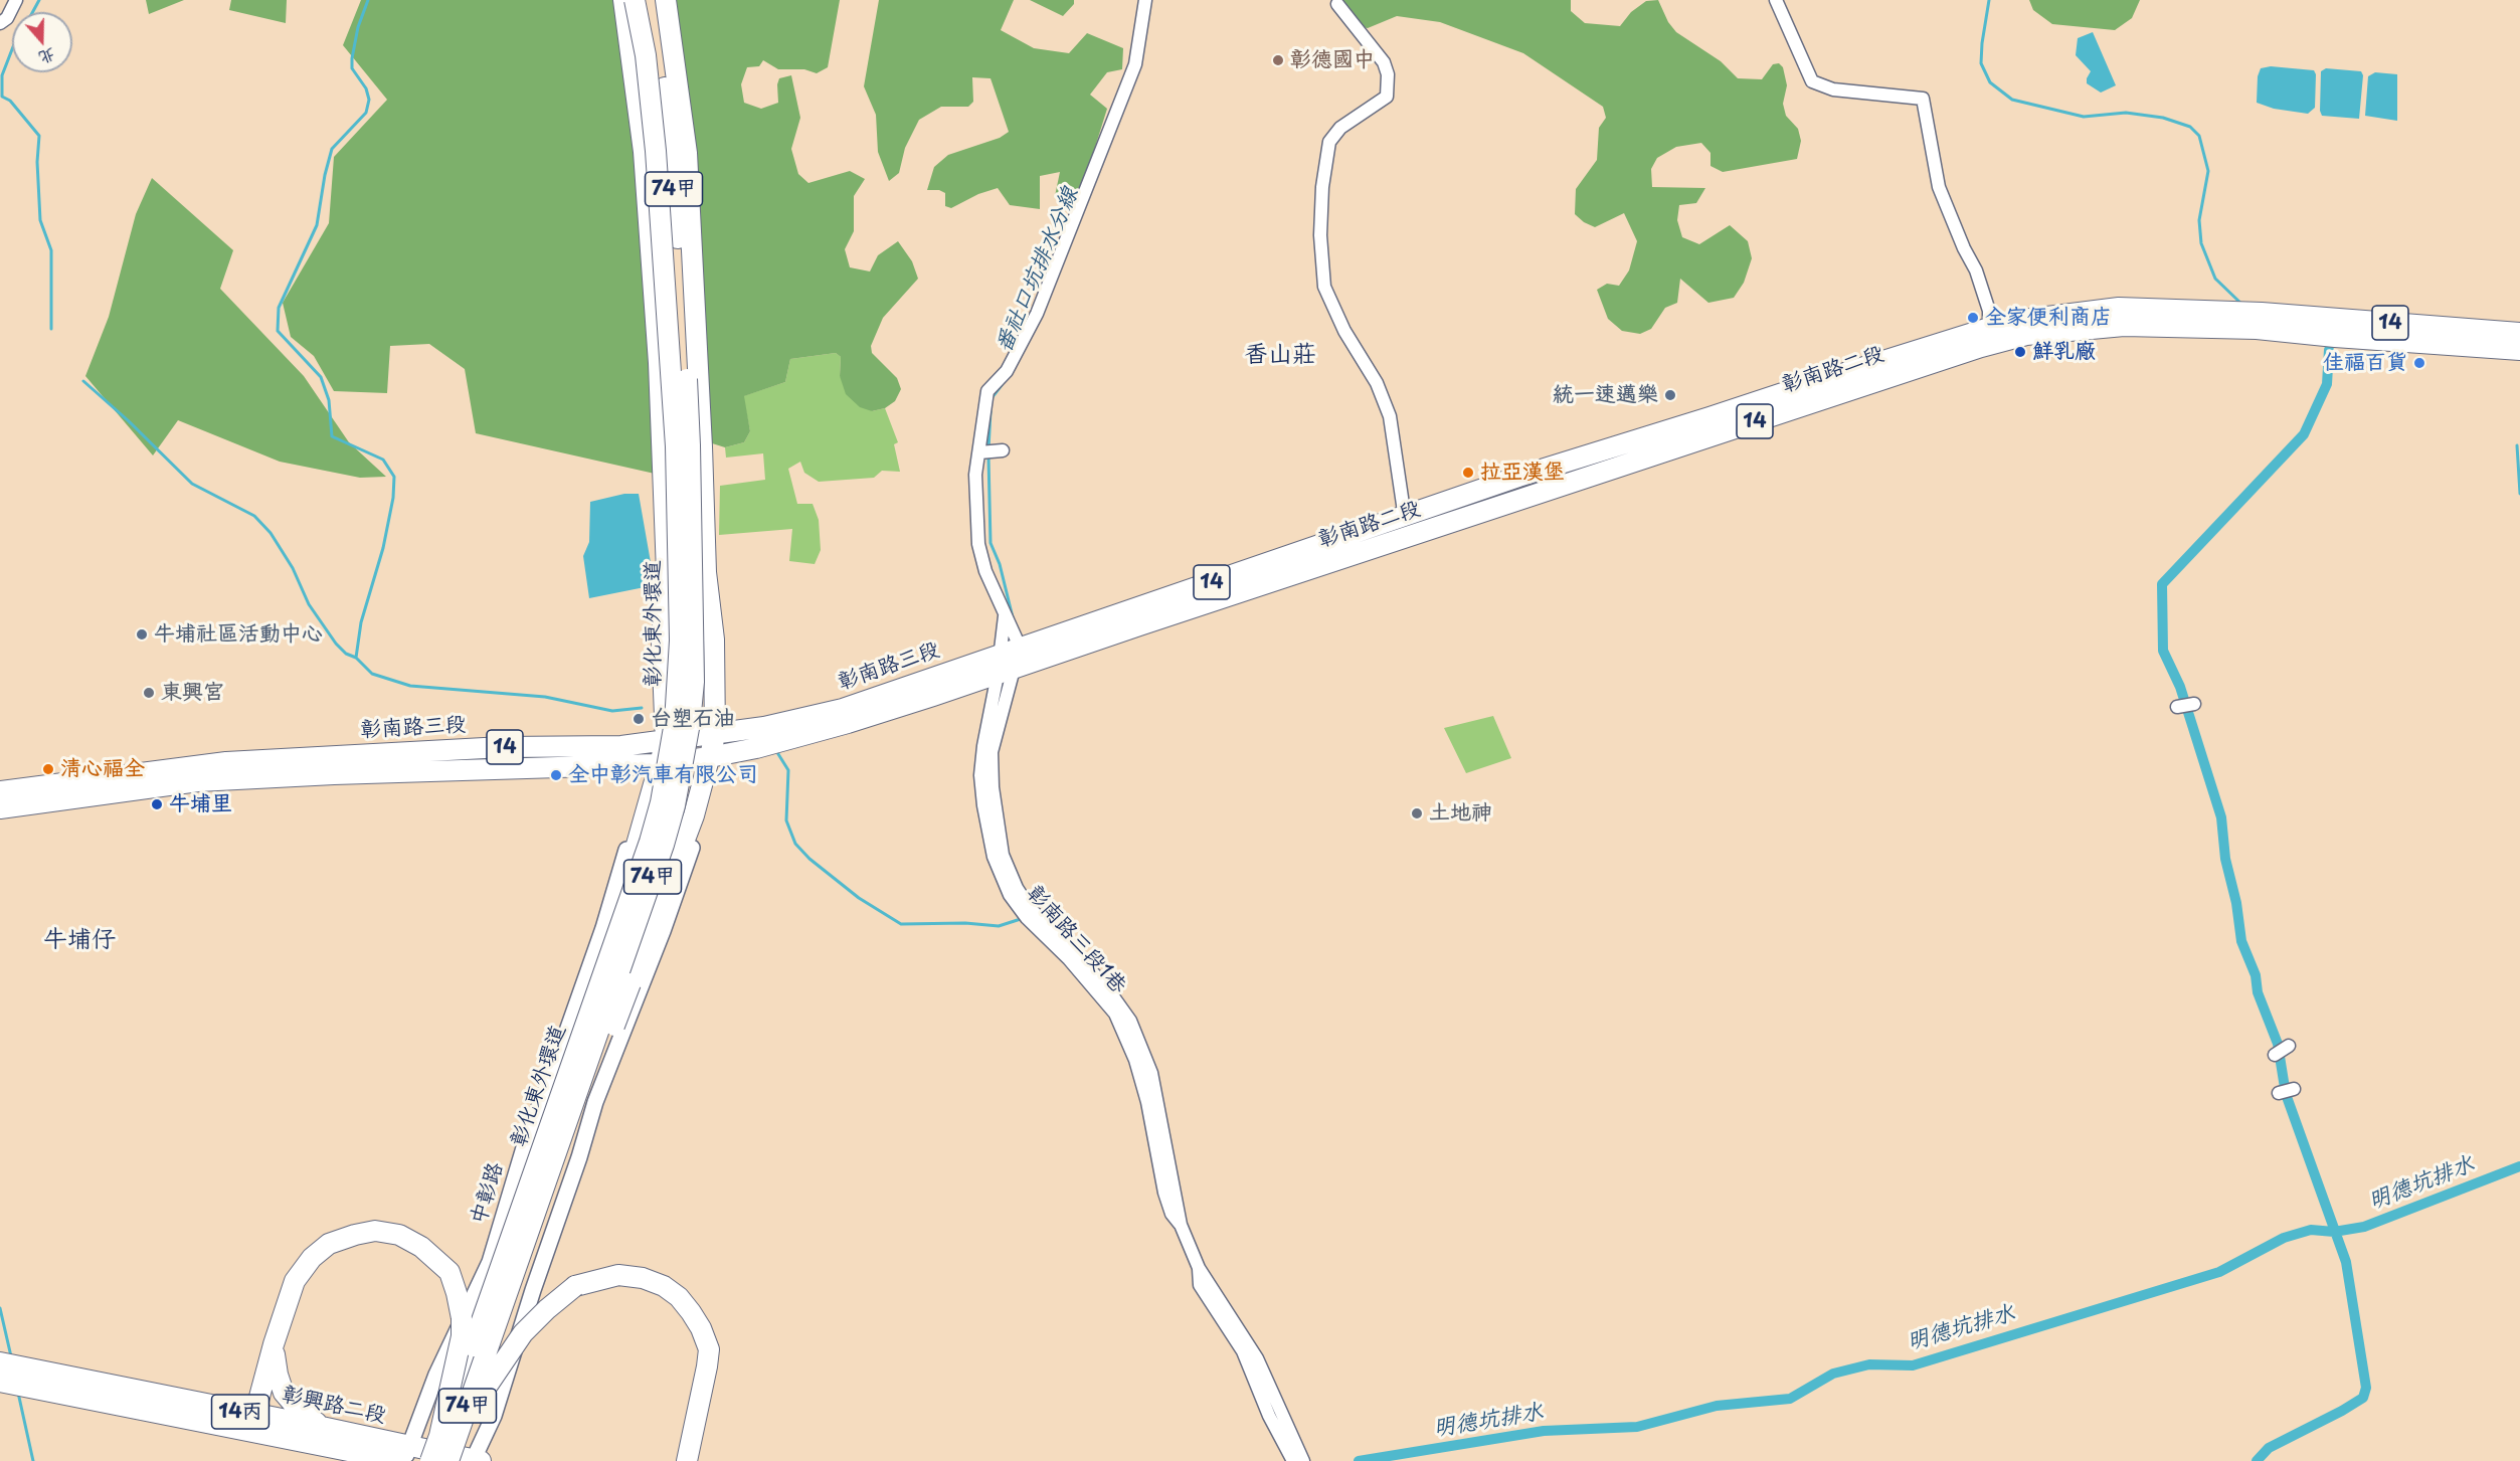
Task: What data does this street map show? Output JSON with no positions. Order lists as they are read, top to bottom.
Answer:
{
  "streets": {
    "main road": [
      "74甲",
      "14",
      "彰南路二段",
      "彰化東外環道",
      "彰南路三段",
      "彰興路二段",
      "14丙"
    ],
    "street": ["彰南路三段1巷", "中彰路"]
  },
  "crossings": [
    ["74甲", "彰南路三段"],
    ["14", "彰南路二段"],
    ["14", "彰南路三段"],
    ["彰南路二段", "彰南路三段"],
    ["彰南路二段", "彰南路三段1巷"],
    ["彰南路三段", "彰南路三段1巷"],
    ["彰南路三段", "中彰路"],
    ["中彰路", "彰興路二段"]
  ],
  "districts": ["香山莊", "牛埔仔"],
  "water": ["番社口坑排水分線", "明德坑排水"],
  "places": [
    "彰德國中",
    "全家便利商店",
    "鮮乳廠",
    "佳福百貨",
    "統一速邁樂",
    "拉亞漢堡",
    "牛埔社區活動中心",
    "東興宮",
    "台塑石油",
    "清心福全",
    "全中彰汽車有限公司",
    "牛埔里",
    "土地神"
  ],
  "north": "bottom"
}
